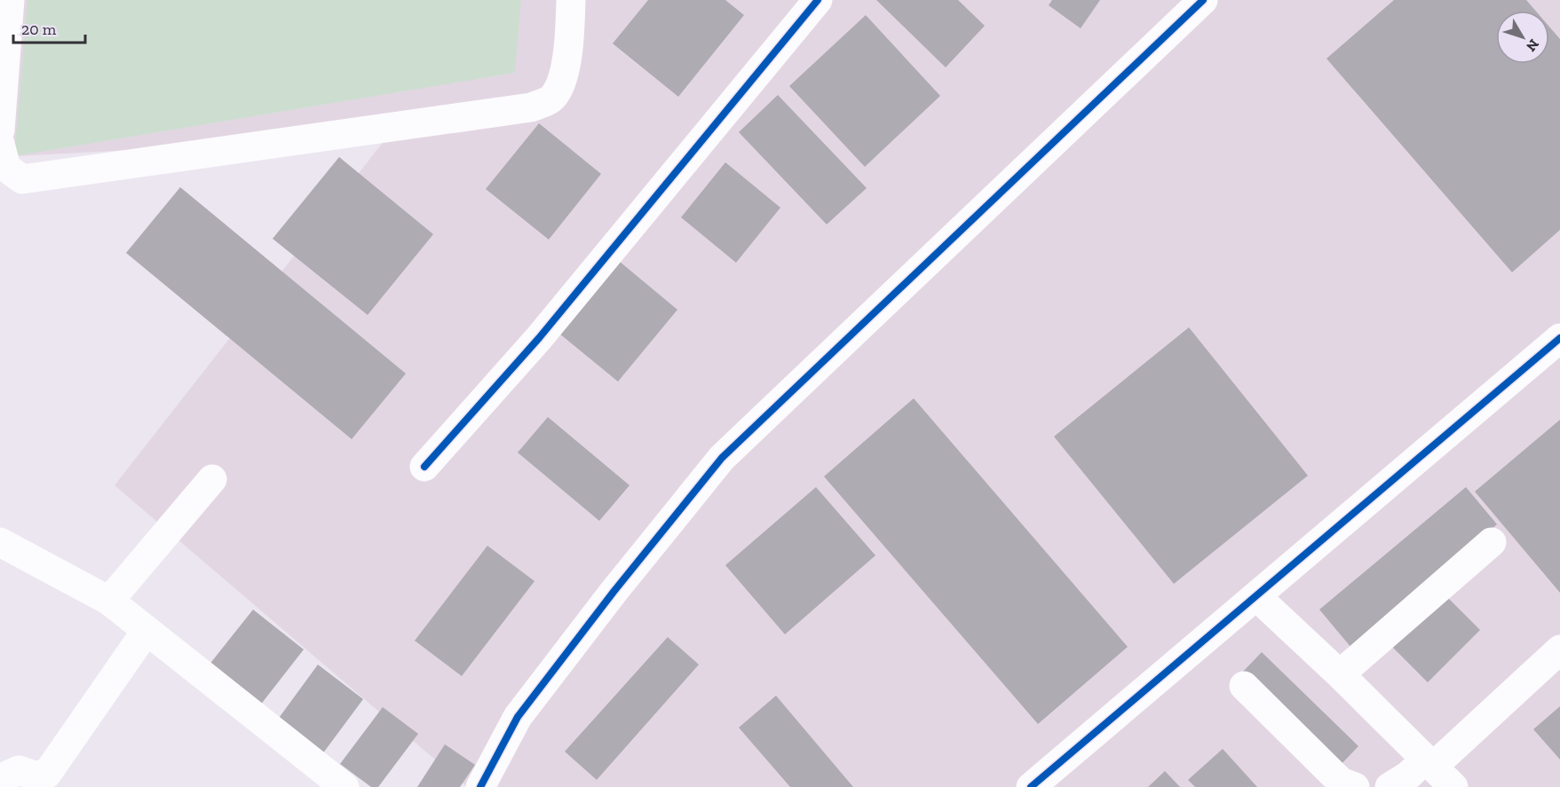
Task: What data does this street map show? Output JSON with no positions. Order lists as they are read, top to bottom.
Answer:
{
  "scale_bar": "20 m",
  "north": "bottom right"
}
